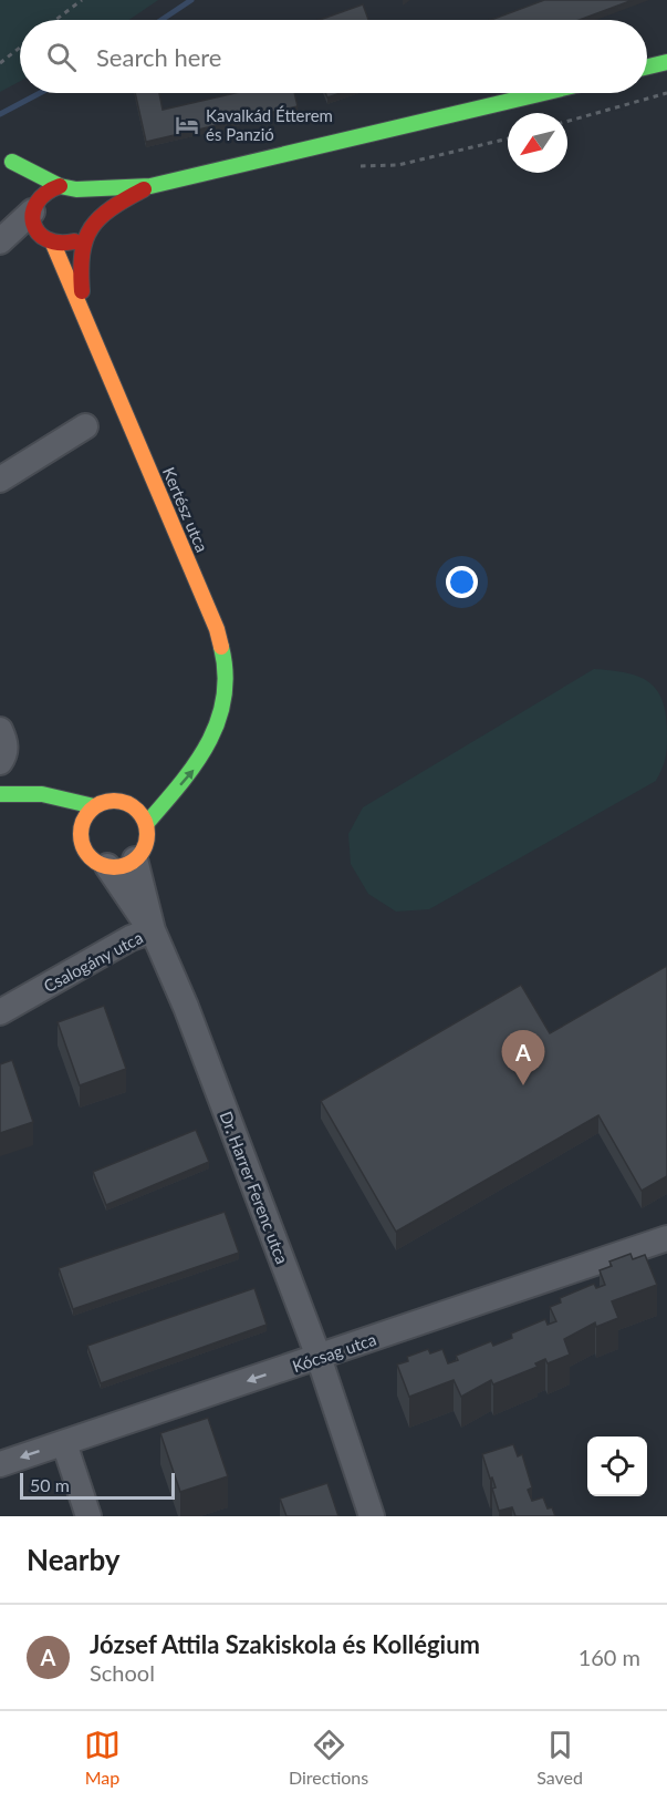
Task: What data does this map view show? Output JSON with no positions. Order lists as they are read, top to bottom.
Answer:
{
  "streets": {
    "street": [
      "Kertész utca",
      "Csalogány utca",
      "Dr. Harrer Ferenc utca",
      "Kócsag utca"
    ]
  },
  "crossings": [
    ["Kertész utca", "Csalogány utca"],
    ["Kertész utca", "Dr. Harrer Ferenc utca"],
    ["Csalogány utca", "Dr. Harrer Ferenc utca"],
    ["Dr. Harrer Ferenc utca", "Kócsag utca"]
  ],
  "one_way": ["Kócsag utca"],
  "places": {
    "hotel": ["Kavalkád Étterem és Panzió"]
  },
  "scale_bar": "50 m",
  "north": "bottom left",
  "page": {
    "search": "Search here",
    "pins": "A",
    "scale": "50 m",
    "heading": "Nearby",
    "list": [
      {
        "mark": "A",
        "name": "József Attila Szakiskola és Kollégium",
        "note": "School",
        "value": "160 m"
      }
    ],
    "nav": ["Map", "Directions", "Saved"]
  }
}
